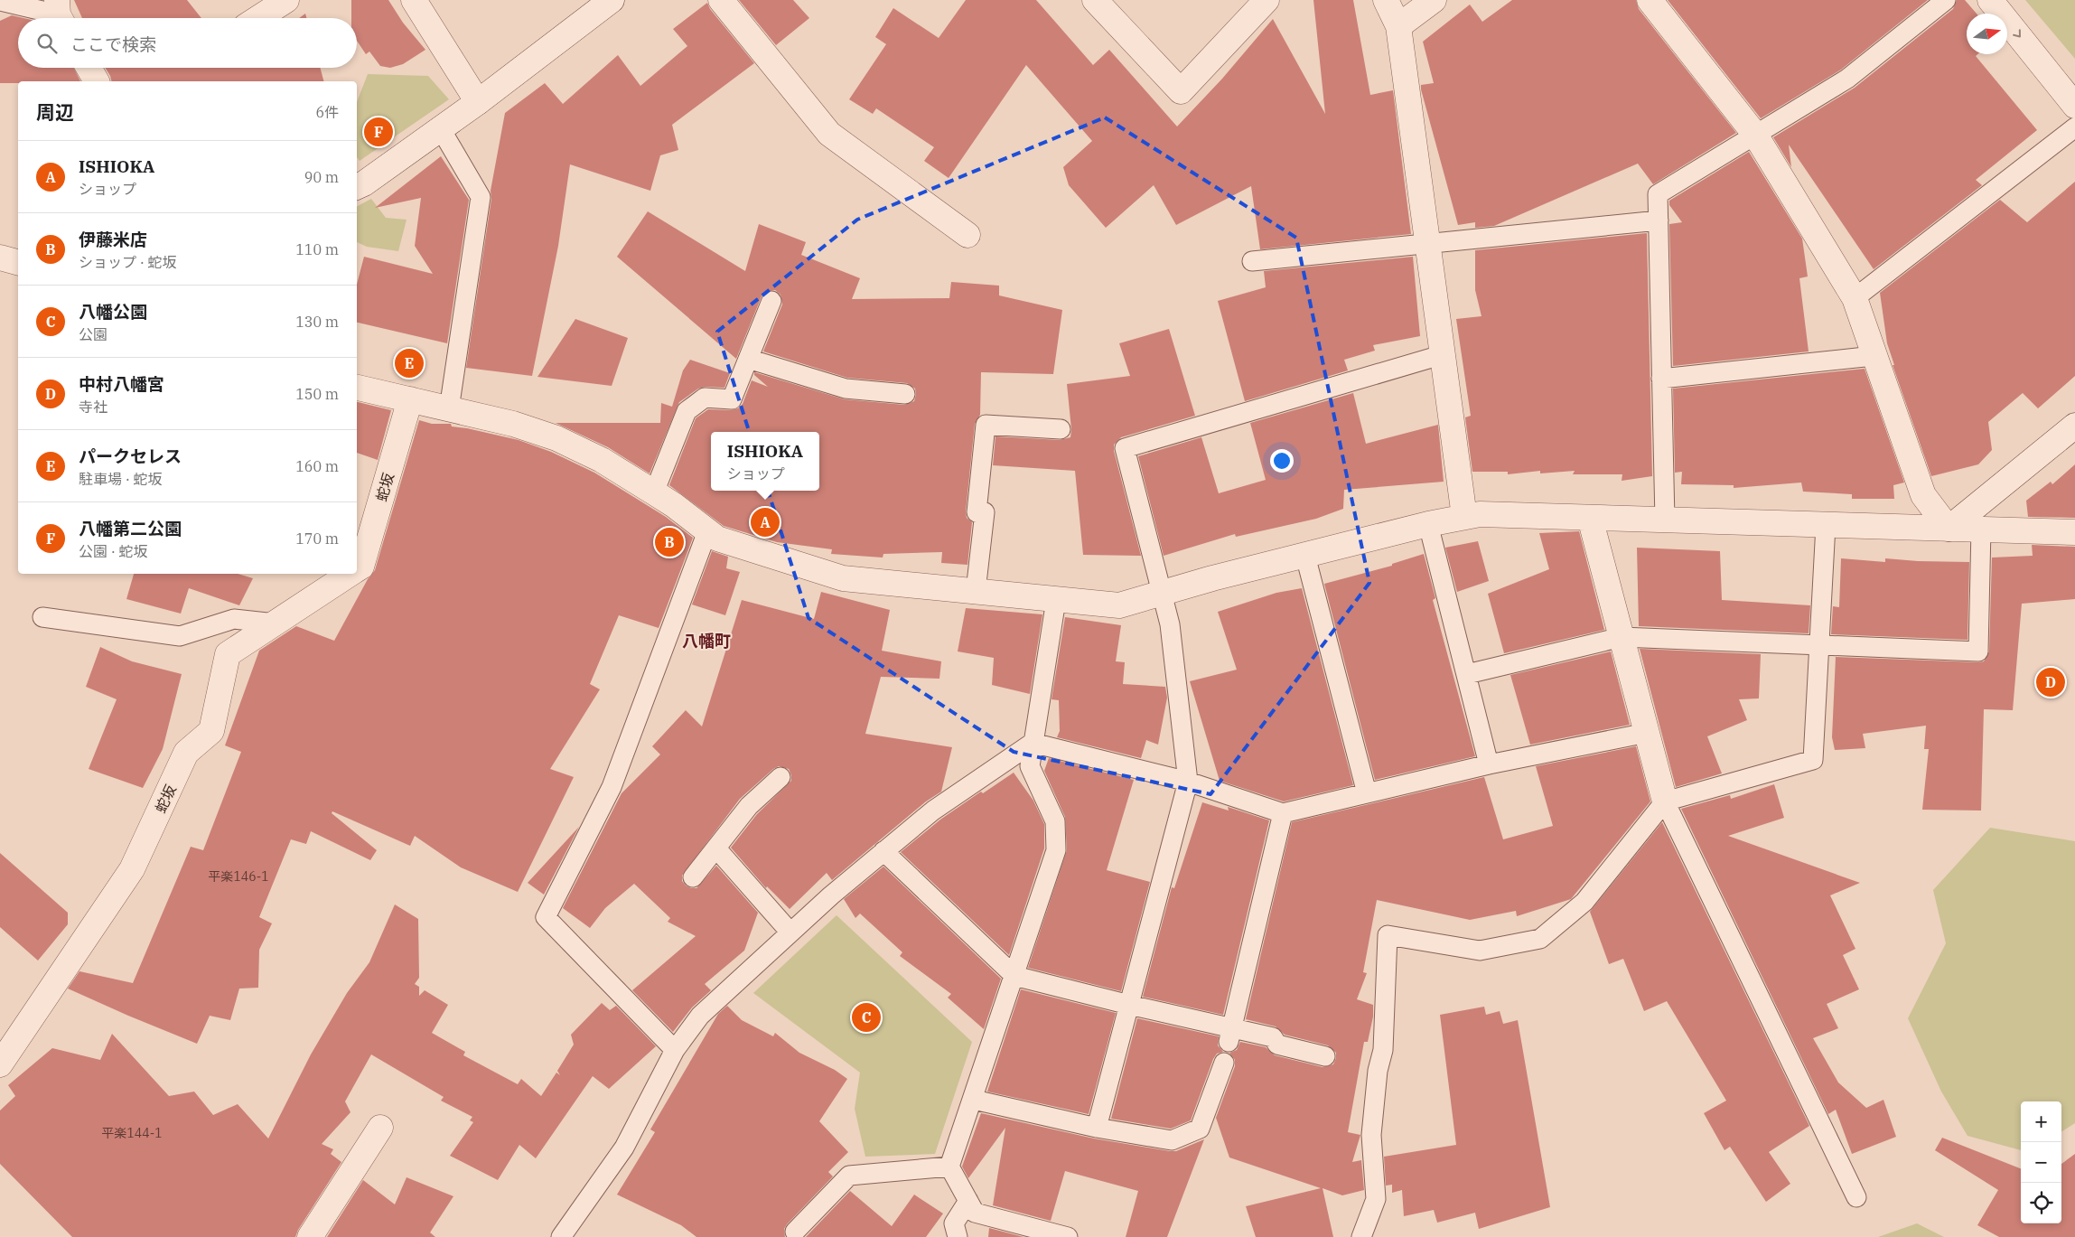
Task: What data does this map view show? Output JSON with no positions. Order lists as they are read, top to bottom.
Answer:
{
  "streets": {
    "street": ["蛇坂"]
  },
  "districts": ["八幡町"],
  "house_numbers": ["平楽146-1", "平楽144-1"],
  "north": "right",
  "page": {
    "search": "ここで検索",
    "heading": ["周辺", "6件"],
    "pins": [
      "F",
      "E",
      "A",
      "B",
      "D",
      "C"
    ],
    "list": [
      {
        "mark": "A",
        "name": "ISHIOKA",
        "note": "ショップ",
        "value": "90 m"
      },
      {
        "mark": "B",
        "name": "伊藤米店",
        "note": "ショップ · 蛇坂",
        "value": "110 m"
      },
      {
        "mark": "C",
        "name": "八幡公園",
        "note": "公園",
        "value": "130 m"
      },
      {
        "mark": "D",
        "name": "中村八幡宮",
        "note": "寺社",
        "value": "150 m"
      },
      {
        "mark": "E",
        "name": "パークセレス",
        "note": "駐車場 · 蛇坂",
        "value": "160 m"
      },
      {
        "mark": "F",
        "name": "八幡第二公園",
        "note": "公園 · 蛇坂",
        "value": "170 m"
      }
    ],
    "popup": ["ISHIOKA", "ショップ"],
    "map_buttons": ["+", "−"]
  }
}
